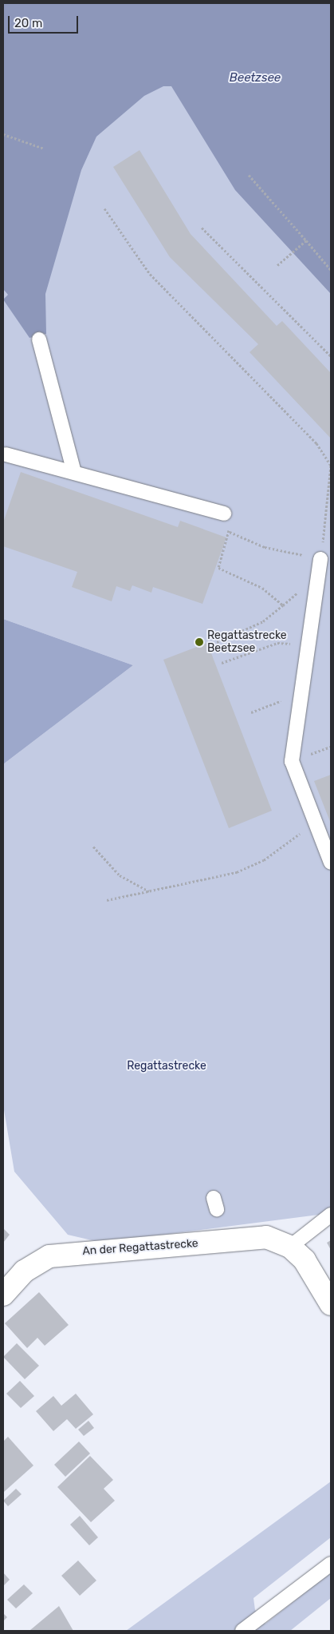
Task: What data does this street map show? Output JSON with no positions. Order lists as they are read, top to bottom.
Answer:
{
  "streets": {
    "street": ["An der Regattastrecke"]
  },
  "water": ["Beetzsee"],
  "parks": ["Regattastrecke"],
  "places": ["Regattastrecke Beetzsee"],
  "scale_bar": "20 m"
}
